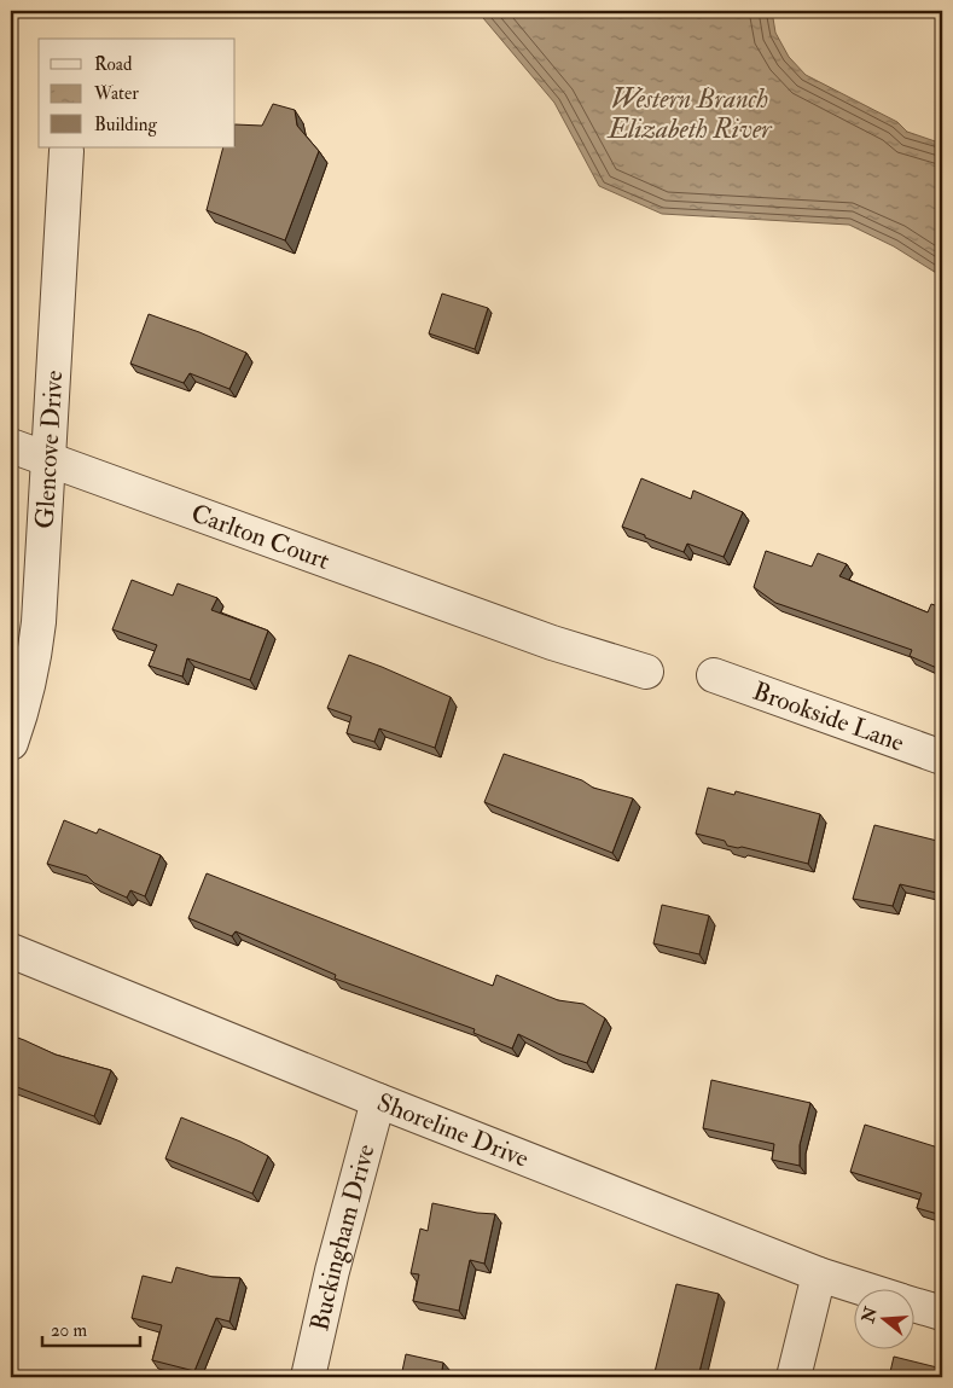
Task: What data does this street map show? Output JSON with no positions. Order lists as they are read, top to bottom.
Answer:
{
  "streets": {
    "street": [
      "Glencove Drive",
      "Carlton Court",
      "Brookside Lane",
      "Shoreline Drive",
      "Buckingham Drive"
    ]
  },
  "crossings": [
    ["Glencove Drive", "Carlton Court"],
    ["Shoreline Drive", "Buckingham Drive"]
  ],
  "water": ["Western Branch Elizabeth River"],
  "legend": ["Road", "Water", "Building"],
  "scale_bar": "20 m",
  "north": "left"
}
